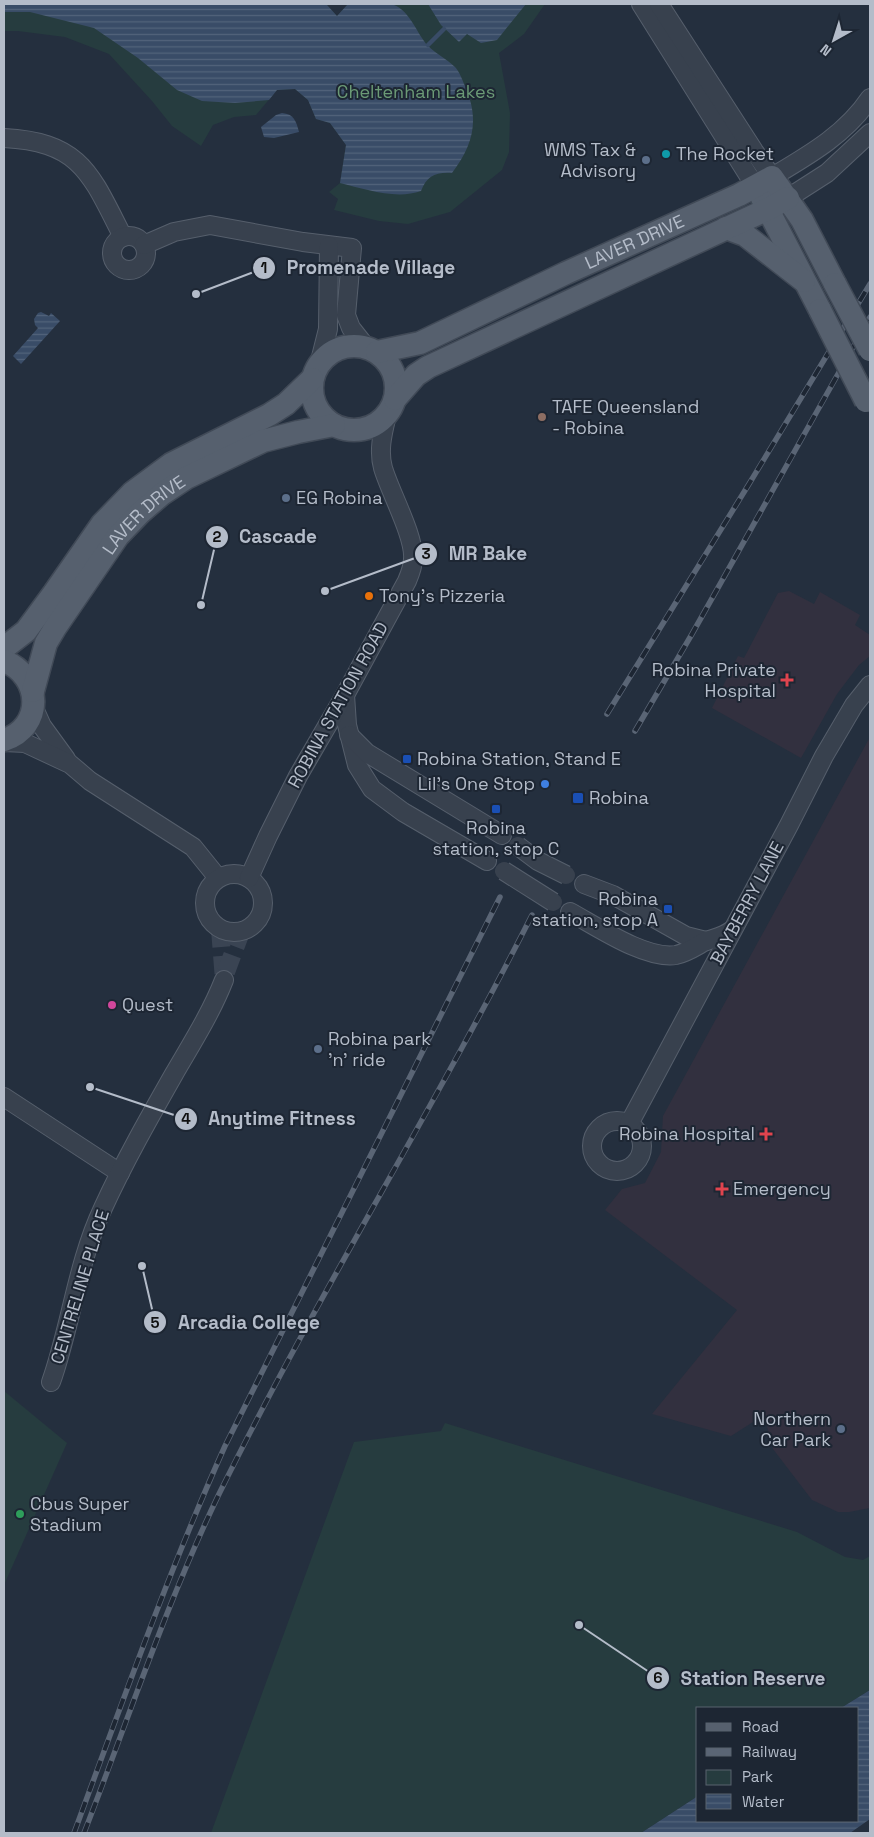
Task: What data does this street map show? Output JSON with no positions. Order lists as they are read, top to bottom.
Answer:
{
  "streets": {
    "main road": ["LAVER DRIVE"],
    "street": ["ROBINA STATION ROAD", "BAYBERRY LANE", "CENTRELINE PLACE"]
  },
  "crossings": [
    ["LAVER DRIVE", "ROBINA STATION ROAD"]
  ],
  "parks": ["Cheltenham Lakes"],
  "places": {
    "other": [
      "The Rocket",
      "WMS Tax & Advisory",
      "Promenade Village",
      "TAFE Queensland - Robina",
      "EG Robina",
      "MR Bake",
      "Tony's Pizzeria",
      "Cascade",
      "Lil's One Stop",
      "Quest",
      "Robina park 'n' ride",
      "Anytime Fitness",
      "Arcadia College",
      "Northern Car Park",
      "Cbus Super Stadium",
      "Station Reserve"
    ],
    "health": ["Robina Private Hospital", "Robina Hospital", "Emergency"],
    "transit": [
      "Robina Station, Stand E",
      "Robina",
      "Robina station, stop C",
      "Robina station, stop A"
    ]
  },
  "legend": [
    "Road",
    "Railway",
    "Park",
    "Water"
  ],
  "north": "bottom left"
}
